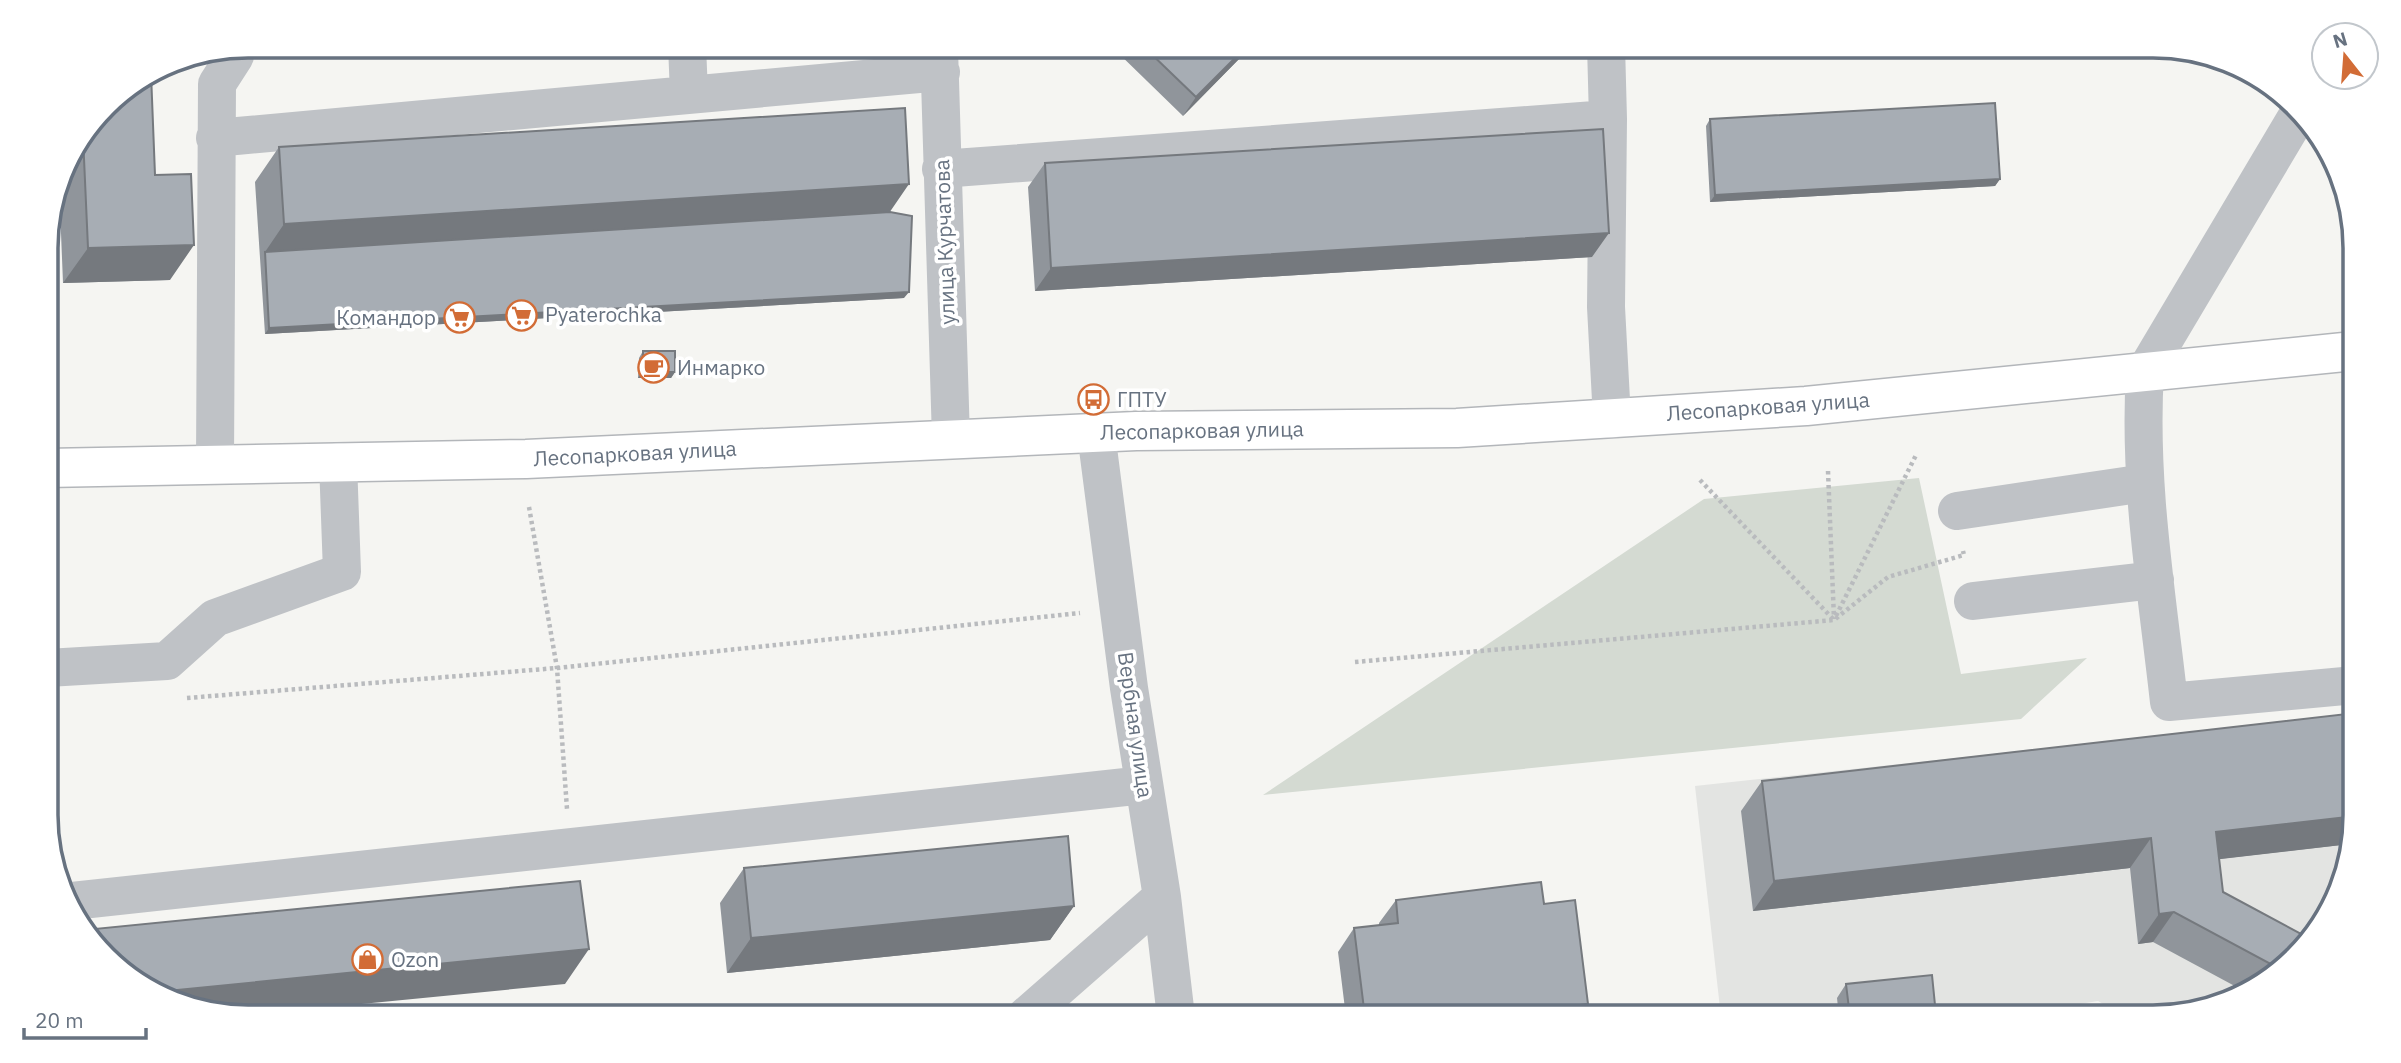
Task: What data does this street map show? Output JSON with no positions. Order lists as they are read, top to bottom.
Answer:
{
  "streets": {
    "main road": ["Лесопарковая улица"],
    "street": ["улица Курчатова", "Вербная улица"]
  },
  "crossings": [
    ["улица Курчатова", "Лесопарковая улица"],
    ["Лесопарковая улица", "Вербная улица"]
  ],
  "places": {
    "supermarket": ["Pyaterochka", "Командор"],
    "cafe": ["Инмарко"],
    "bus stop": ["ГПТУ"],
    "shop": ["Ozon"]
  },
  "scale_bar": "20 m",
  "north": "top"
}
